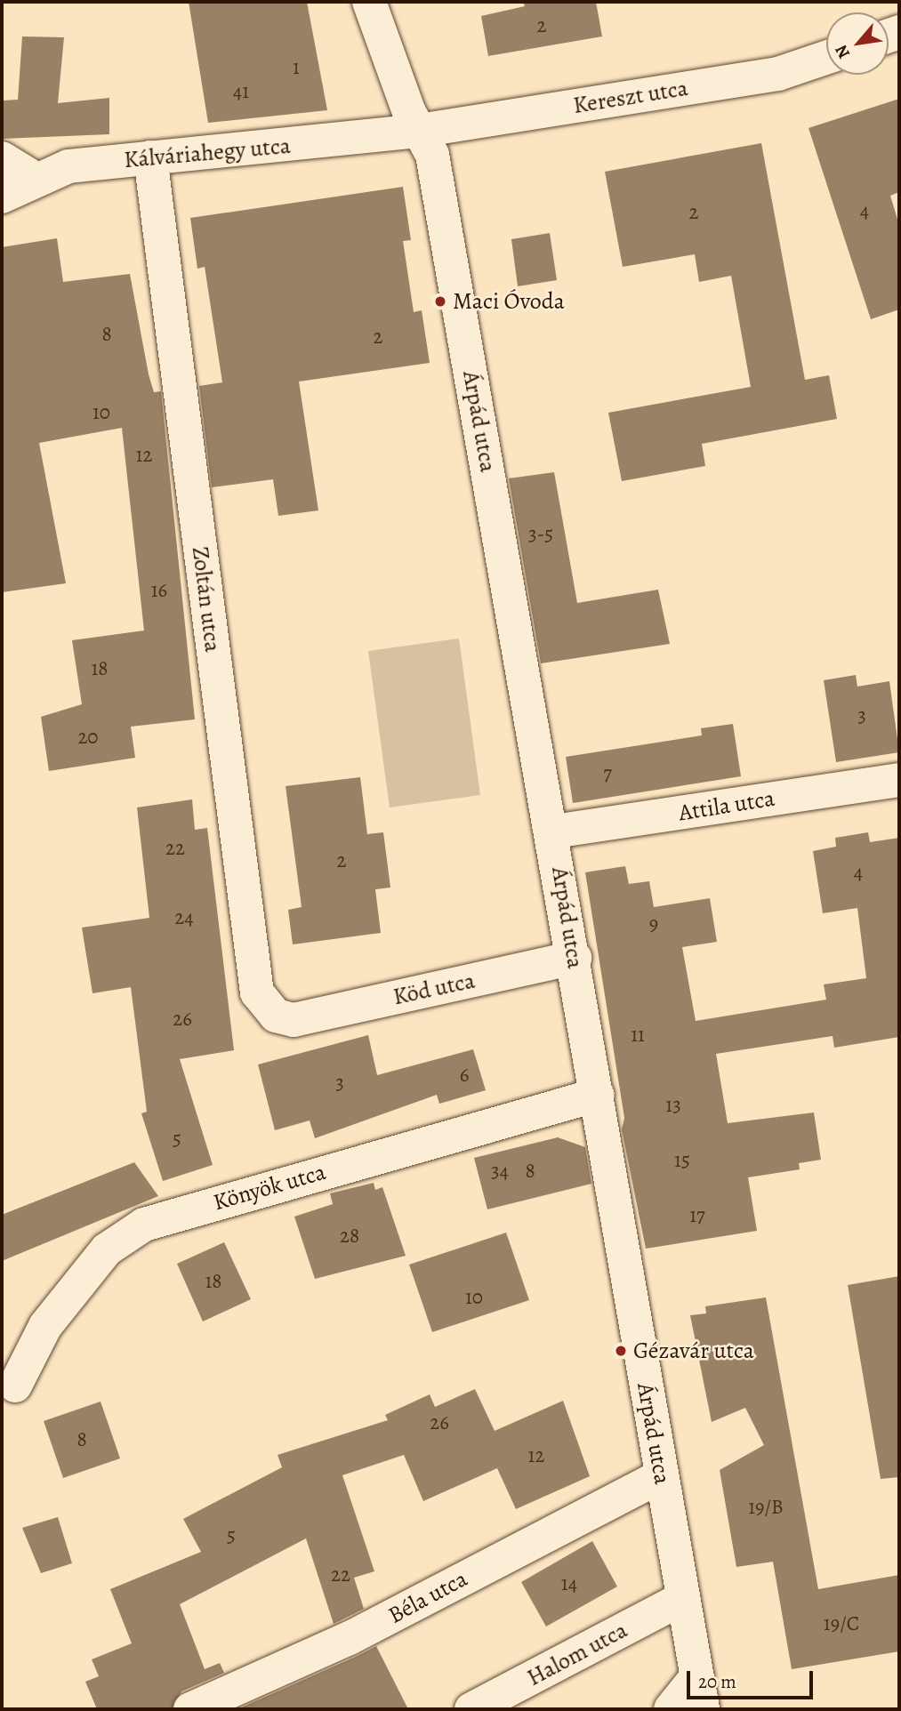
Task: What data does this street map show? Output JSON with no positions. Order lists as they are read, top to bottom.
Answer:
{
  "streets": {
    "street": [
      "Kereszt utca",
      "Kálváriahegy utca",
      "Árpád utca",
      "Zoltán utca",
      "Attila utca",
      "Köd utca",
      "Könyök utca",
      "Béla utca",
      "Halom utca"
    ]
  },
  "crossings": [
    ["Kereszt utca", "Kálváriahegy utca"],
    ["Kereszt utca", "Árpád utca"],
    ["Kálváriahegy utca", "Árpád utca"],
    ["Kálváriahegy utca", "Zoltán utca"],
    ["Árpád utca", "Attila utca"],
    ["Árpád utca", "Köd utca"],
    ["Árpád utca", "Könyök utca"],
    ["Árpád utca", "Béla utca"],
    ["Árpád utca", "Halom utca"],
    ["Zoltán utca", "Köd utca"]
  ],
  "places": ["Maci Óvoda", "Gézavár utca"],
  "house_numbers": [
    "2",
    "1",
    "41",
    "4",
    "2",
    "8",
    "2",
    "10",
    "12",
    "3-5",
    "16",
    "18",
    "3",
    "20",
    "7",
    "22",
    "2",
    "4",
    "24",
    "9",
    "26",
    "11",
    "6",
    "3",
    "13",
    "5",
    "15",
    "34",
    "8",
    "17",
    "28",
    "18",
    "10",
    "26",
    "8",
    "12",
    "19/B",
    "5",
    "22",
    "14",
    "19/C"
  ],
  "scale_bar": "20 m",
  "north": "bottom left"
}
